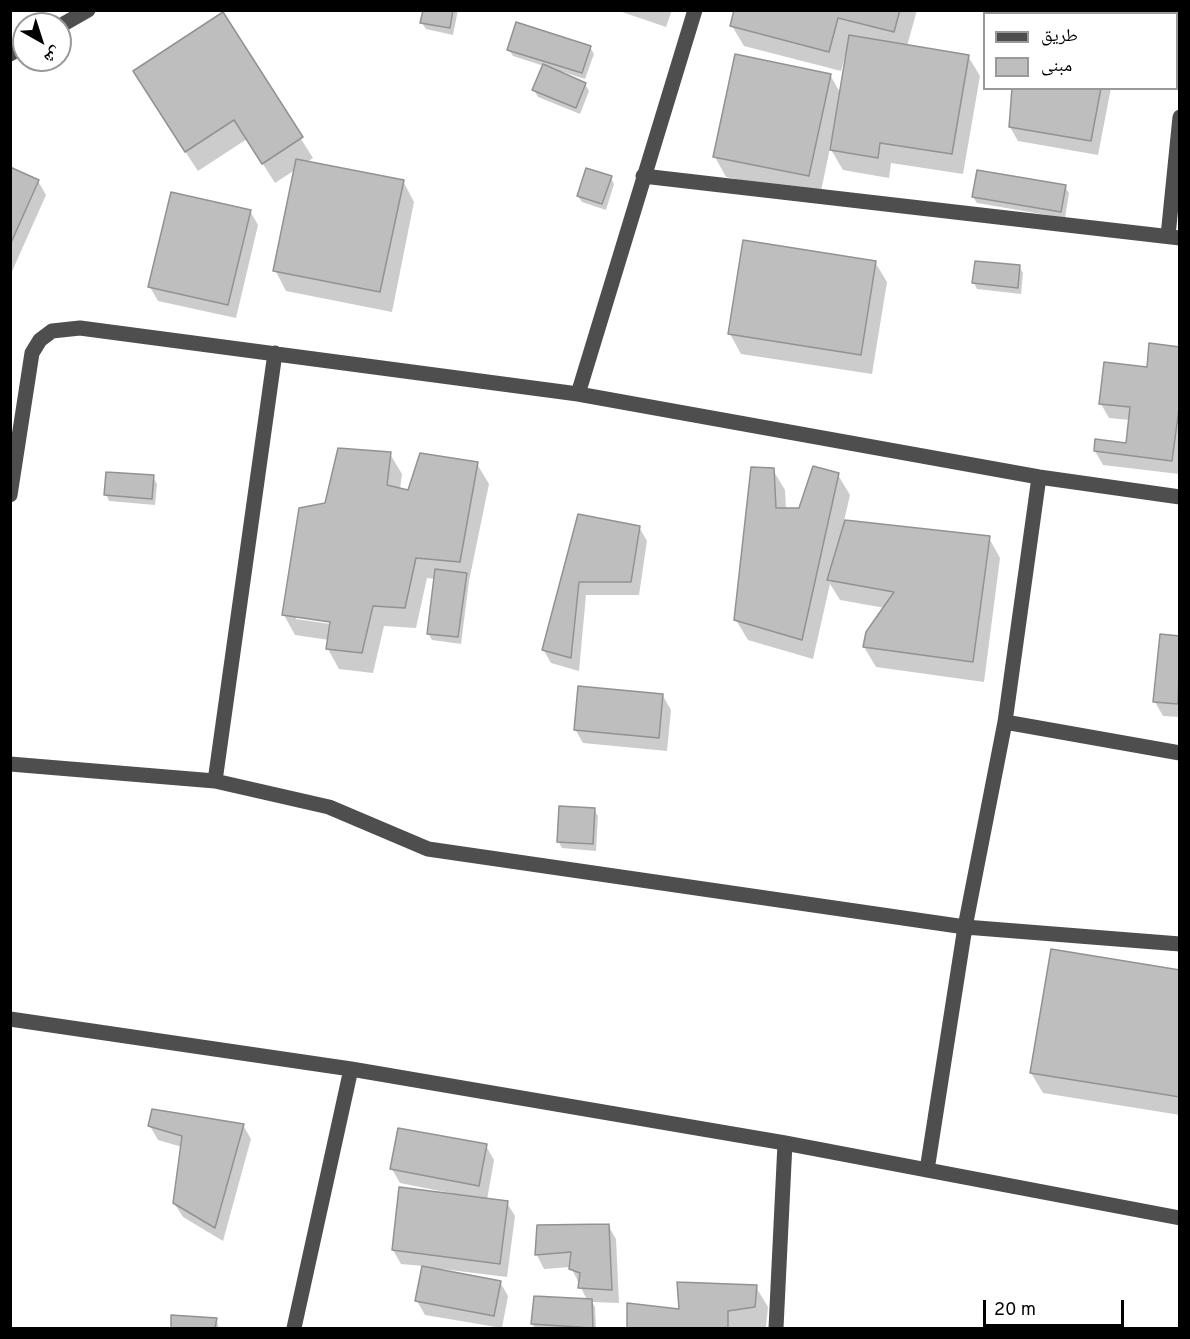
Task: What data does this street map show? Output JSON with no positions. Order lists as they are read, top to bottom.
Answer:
{
  "legend": ["طريق", "مبنى"],
  "scale_bar": "20 m",
  "north": "bottom right"
}
